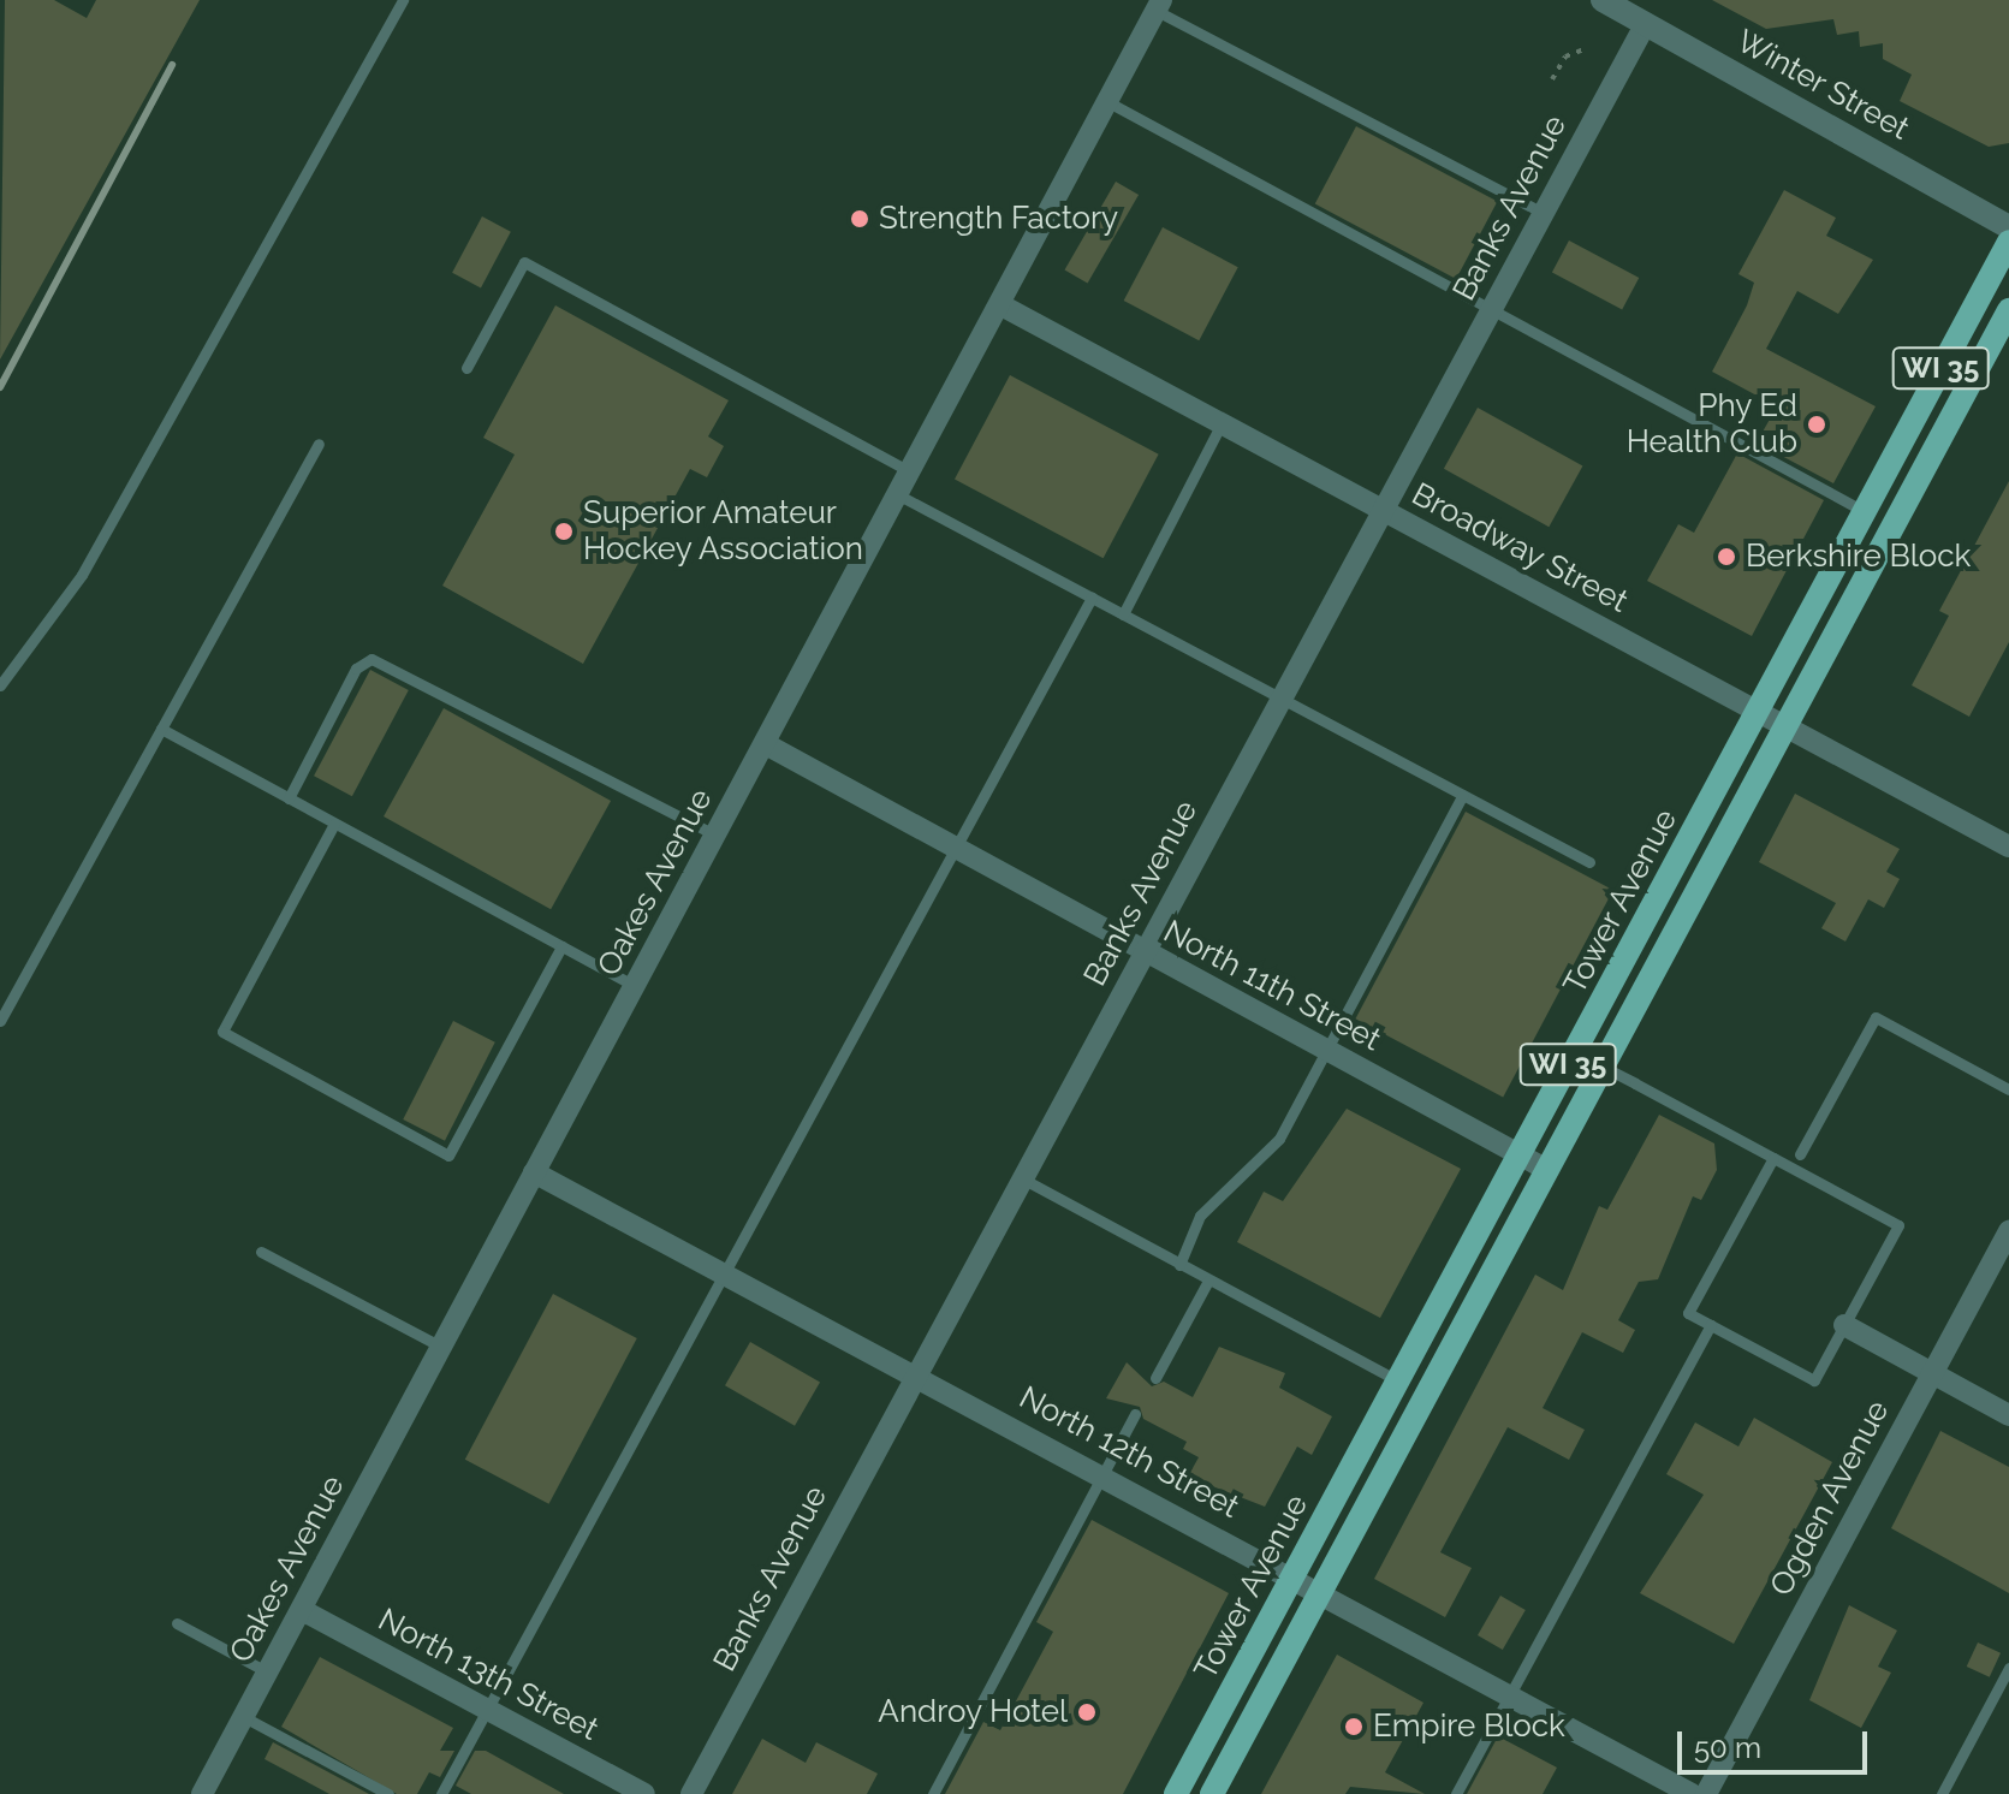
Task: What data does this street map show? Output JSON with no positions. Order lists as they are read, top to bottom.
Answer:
{
  "streets": {
    "main road": ["WI 35", "Tower Avenue"],
    "street": [
      "Winter Street",
      "Banks Avenue",
      "Broadway Street",
      "Oakes Avenue",
      "North 11th Street",
      "North 12th Street",
      "Ogden Avenue",
      "North 13th Street"
    ]
  },
  "crossings": [
    ["Winter Street", "Banks Avenue"],
    ["Banks Avenue", "Broadway Street"],
    ["Banks Avenue", "North 11th Street"],
    ["Banks Avenue", "North 12th Street"],
    ["Broadway Street", "Oakes Avenue"],
    ["Broadway Street", "Tower Avenue"],
    ["Oakes Avenue", "North 11th Street"],
    ["Oakes Avenue", "North 12th Street"],
    ["Oakes Avenue", "North 13th Street"],
    ["Tower Avenue", "North 11th Street"],
    ["Tower Avenue", "North 12th Street"]
  ],
  "places": [
    "Strength Factory",
    "Phy Ed Health Club",
    "Superior Amateur Hockey Association",
    "Berkshire Block",
    "Androy Hotel",
    "Empire Block"
  ],
  "scale_bar": "50 m"
}
